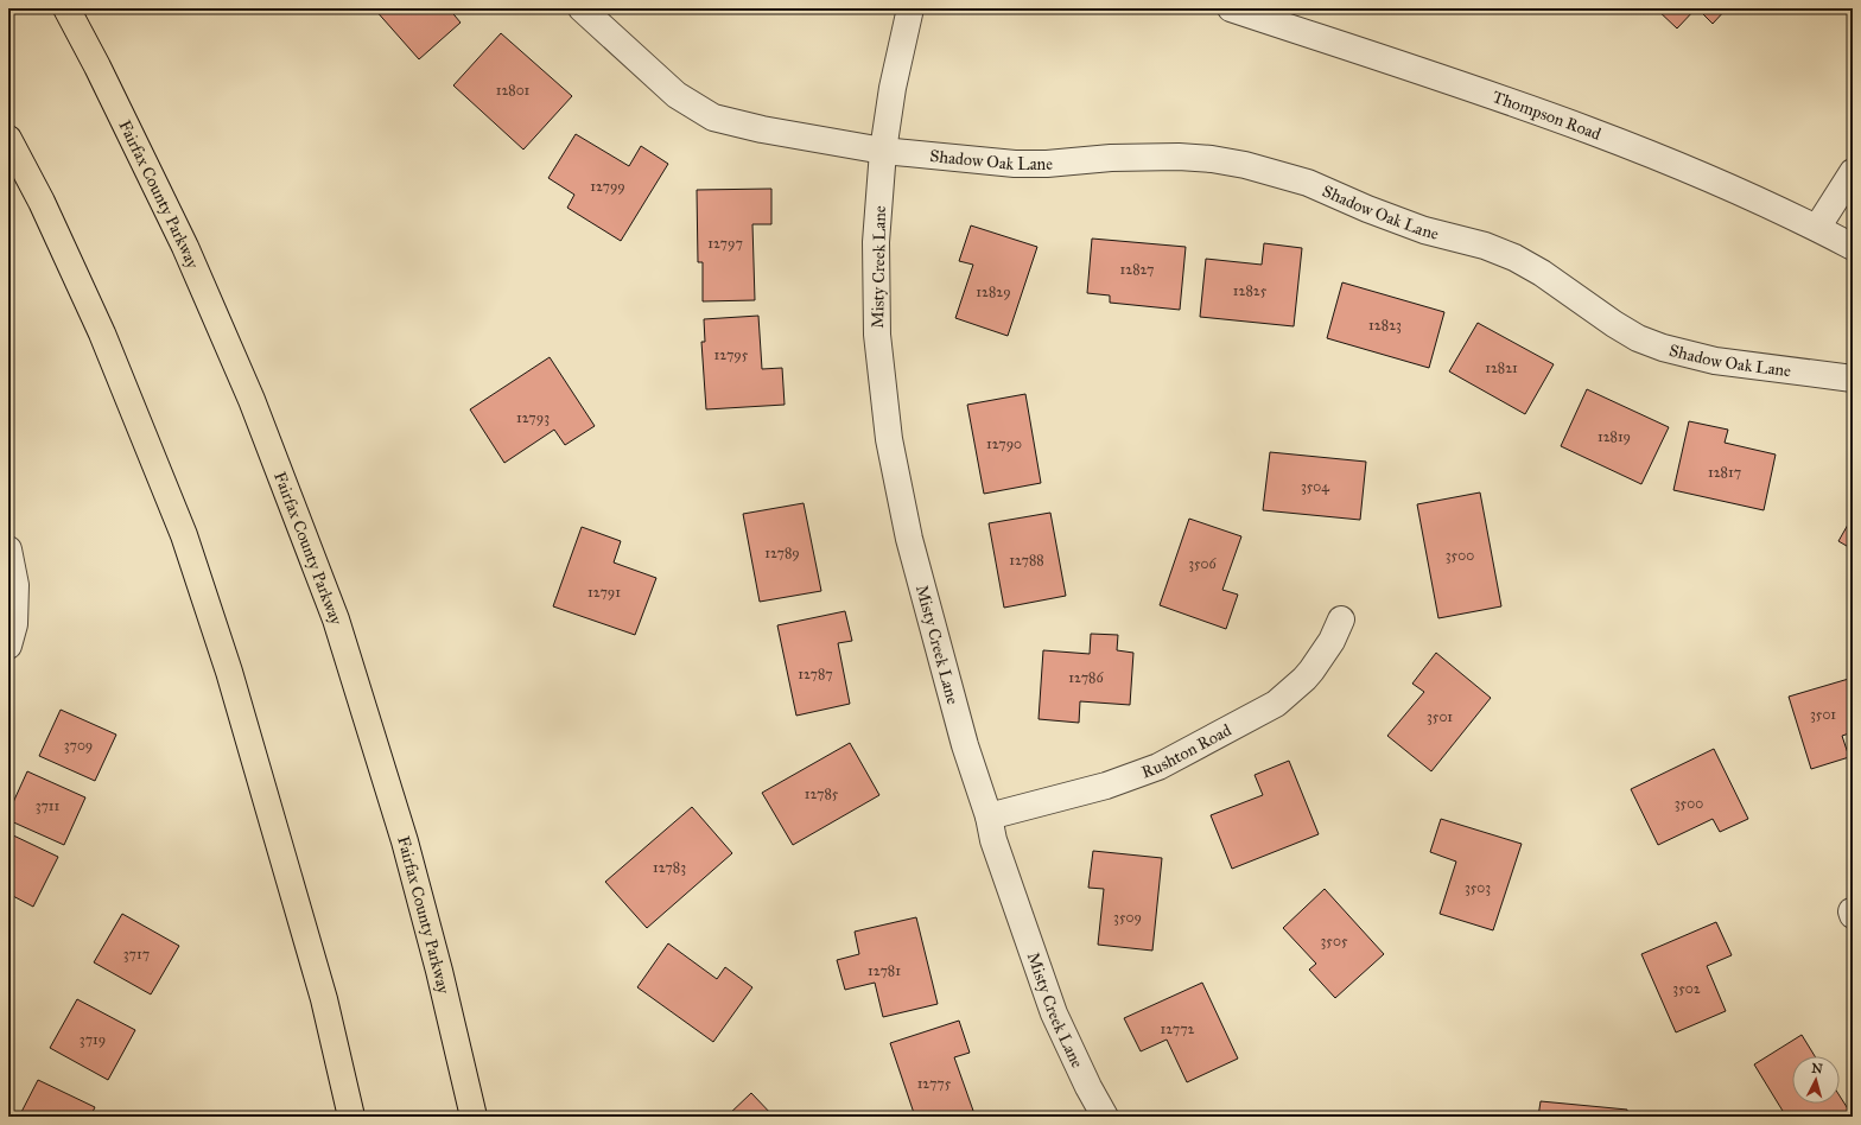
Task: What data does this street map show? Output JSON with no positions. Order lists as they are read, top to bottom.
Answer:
{
  "streets": {
    "highway": ["Fairfax County Parkway"],
    "street": [
      "Thompson Road",
      "Shadow Oak Lane",
      "Misty Creek Lane",
      "Rushton Road"
    ]
  },
  "crossings": [
    ["Shadow Oak Lane", "Misty Creek Lane"],
    ["Misty Creek Lane", "Rushton Road"]
  ],
  "house_numbers": [
    "12801",
    "12799",
    "12797",
    "12827",
    "12825",
    "12829",
    "12823",
    "12795",
    "12821",
    "12793",
    "12819",
    "12790",
    "12817",
    "3504",
    "12789",
    "3500",
    "12788",
    "3506",
    "12791",
    "12787",
    "12786",
    "3501",
    "3501",
    "3709",
    "12785",
    "3500",
    "3711",
    "12783",
    "3503",
    "3509",
    "3505",
    "3717",
    "12781",
    "3502",
    "12772",
    "3719",
    "12775"
  ],
  "north": "top"
}
